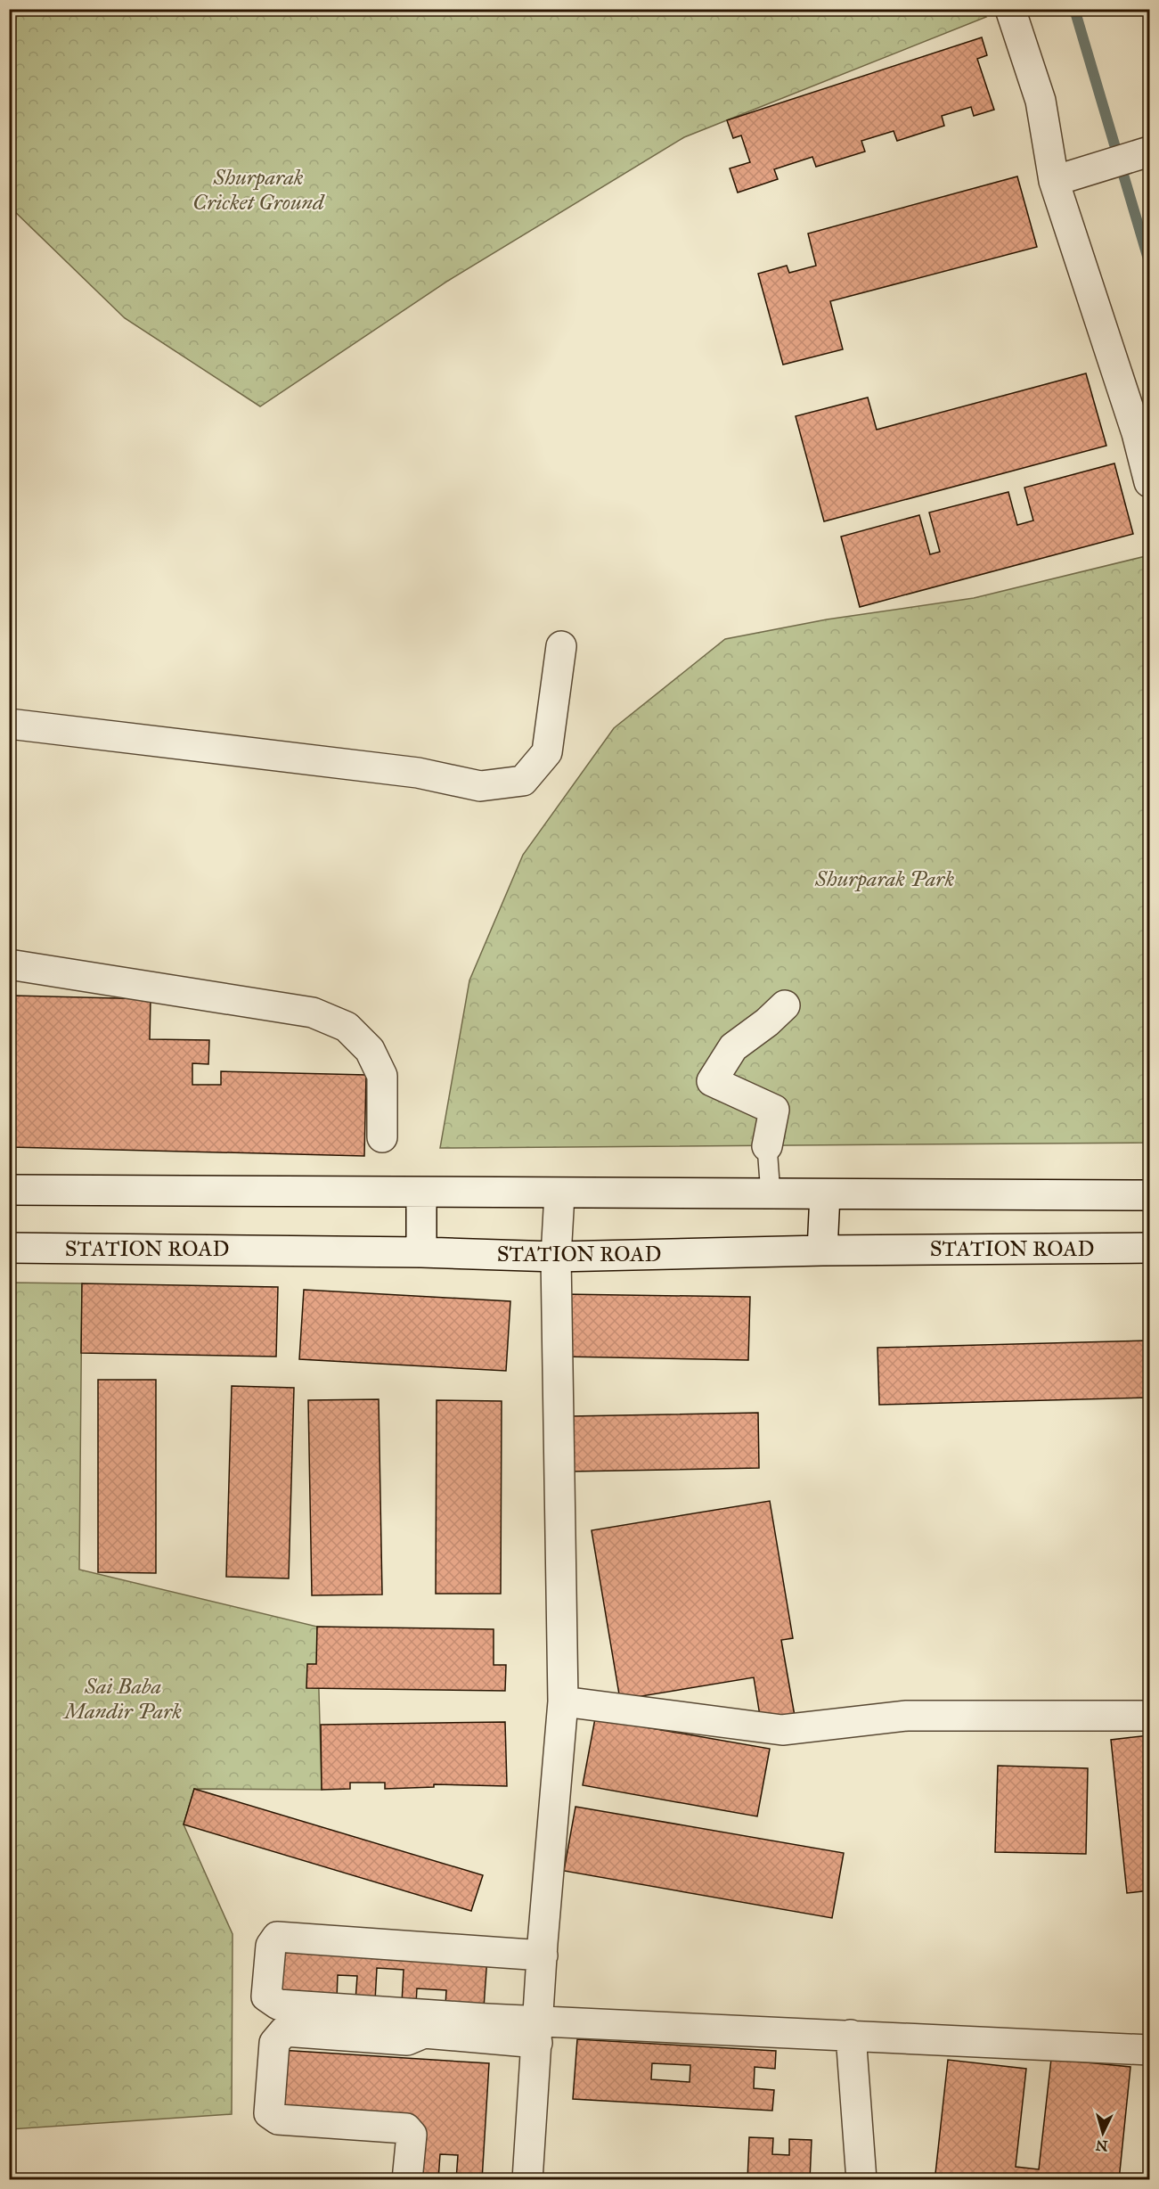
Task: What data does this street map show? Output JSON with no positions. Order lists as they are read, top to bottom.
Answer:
{
  "streets": {
    "street": ["STATION ROAD"]
  },
  "parks": ["Shurparak Cricket Ground", "Shurparak Park", "Sai Baba Mandir Park"],
  "north": "bottom"
}
